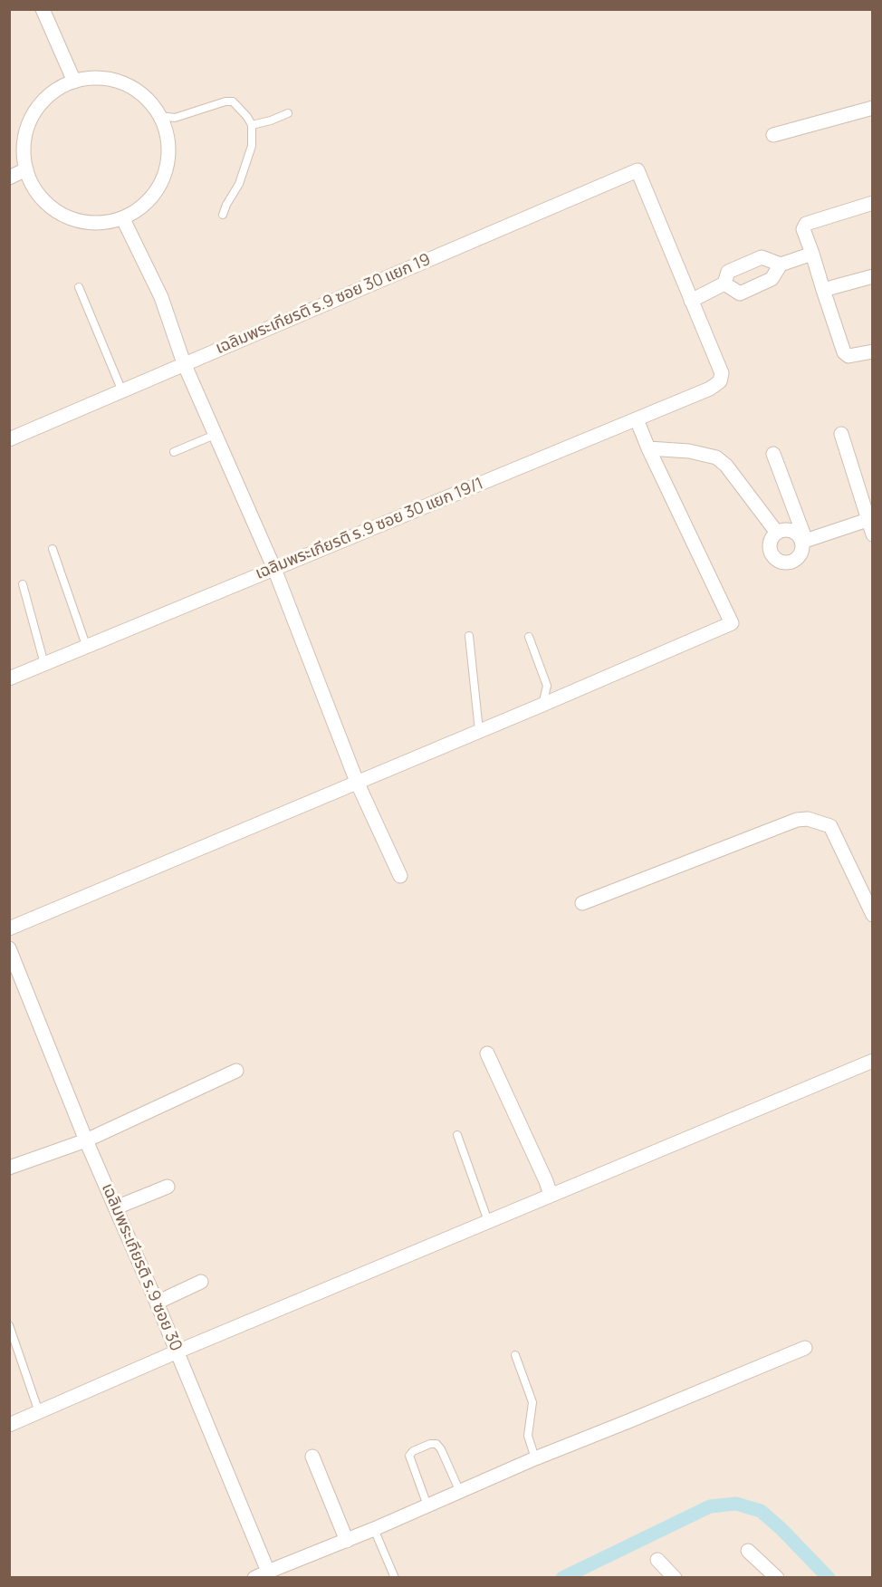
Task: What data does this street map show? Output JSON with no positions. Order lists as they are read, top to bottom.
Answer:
{
  "streets": {
    "street": ["เฉลิมพระเกียรติ ร.9 ซอย 30 แยก 19", "เฉลิมพระเกียรติ ร.9 ซอย 30 แยก 19/1", "เฉลิมพระเกียรติ ร.9 ซอย 30"]
  },
  "crossings": [
    ["เฉลิมพระเกียรติ ร.9 ซอย 30 แยก 19", "เฉลิมพระเกียรติ ร.9 ซอย 30 แยก 19/1"]
  ]
}
